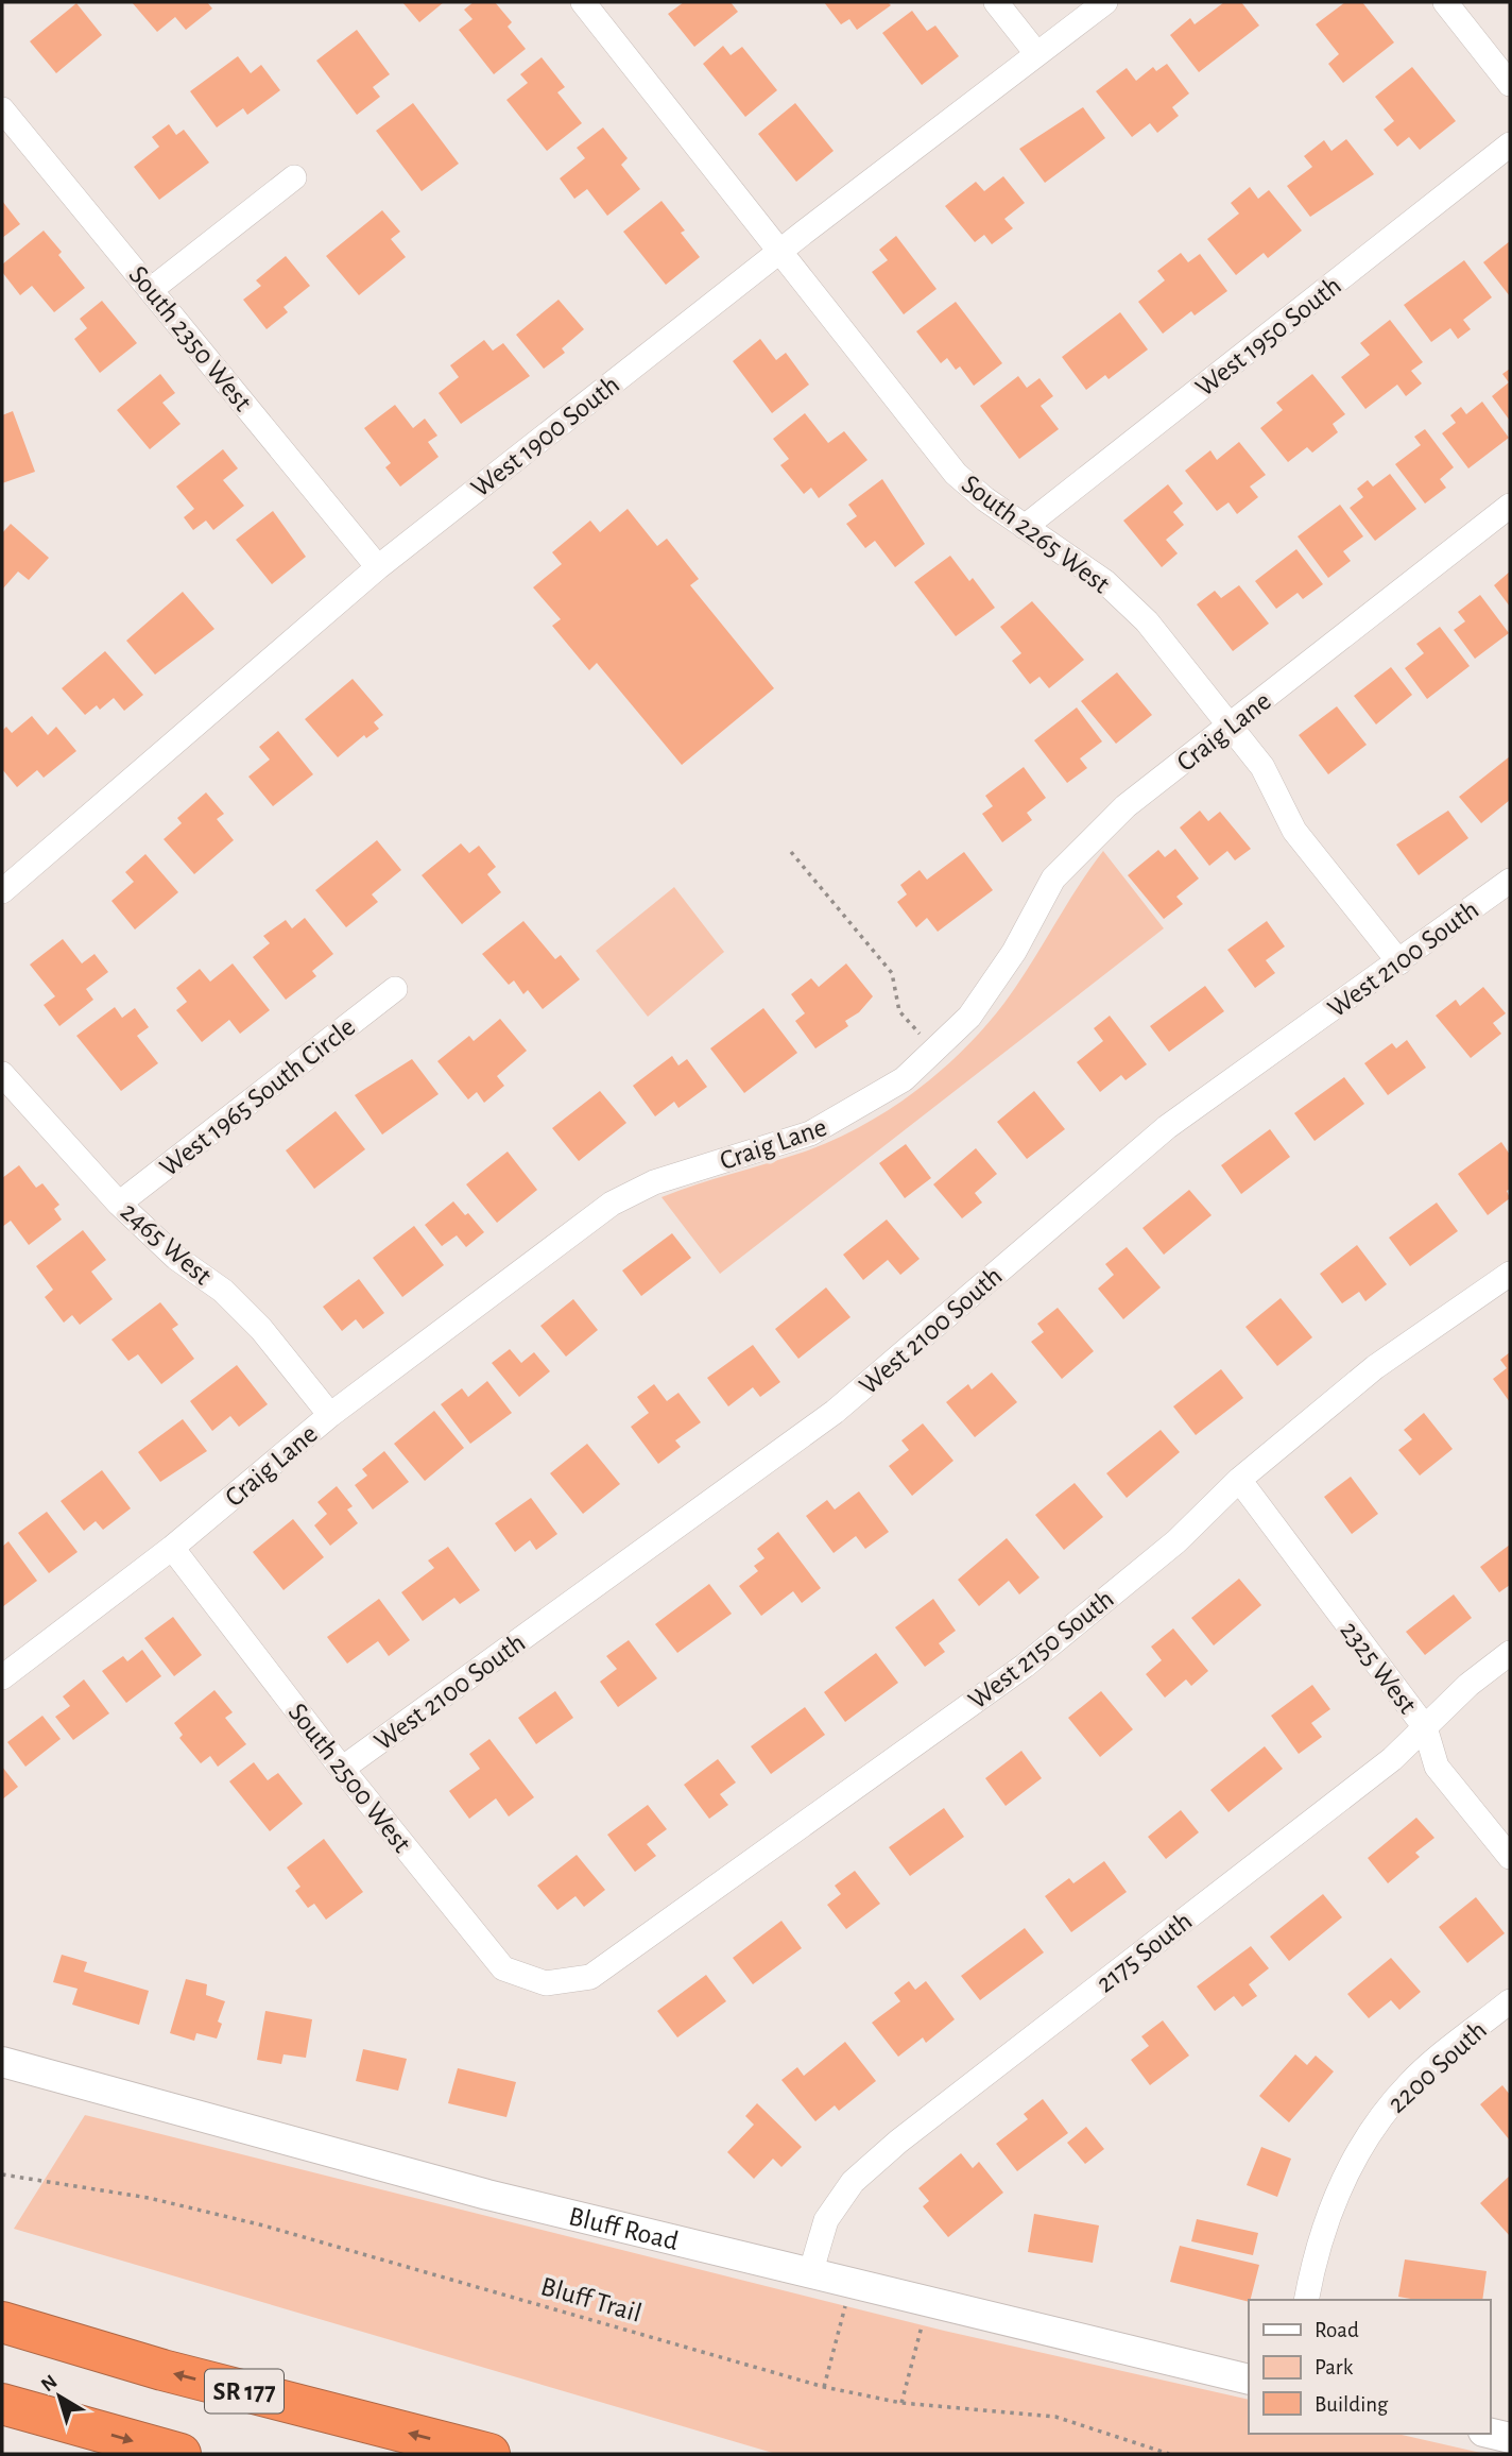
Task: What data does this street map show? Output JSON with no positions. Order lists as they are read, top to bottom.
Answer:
{
  "streets": {
    "highway": ["SR 177"],
    "street": [
      "West 1950 South",
      "South 2350 West",
      "West 1900 South",
      "South 2265 West",
      "Craig Lane",
      "West 2100 South",
      "West 1965 South Circle",
      "2465 West",
      "West 2150 South",
      "2325 West",
      "South 2500 West",
      "2175 South",
      "2200 South",
      "Bluff Road"
    ],
    "path": ["Bluff Trail"]
  },
  "crossings": [
    ["West 1950 South", "South 2265 West"],
    ["South 2350 West", "West 1900 South"],
    ["West 1900 South", "South 2265 West"],
    ["South 2265 West", "Craig Lane"],
    ["South 2265 West", "West 2100 South"],
    ["Craig Lane", "2465 West"],
    ["Craig Lane", "South 2500 West"],
    ["West 2100 South", "South 2500 West"],
    ["West 1965 South Circle", "2465 West"],
    ["West 2150 South", "2325 West"],
    ["West 2150 South", "South 2500 West"],
    ["2325 West", "2175 South"],
    ["2175 South", "Bluff Road"]
  ],
  "legend": ["Road", "Park", "Building"],
  "north": "top left"
}
